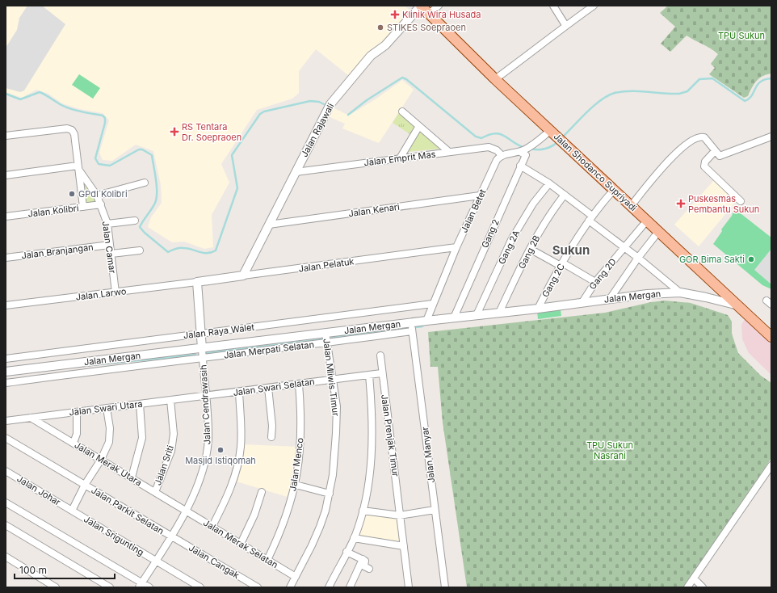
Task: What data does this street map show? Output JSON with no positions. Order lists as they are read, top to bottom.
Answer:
{
  "streets": {
    "main road": ["Jalan Shodanco Supriyadi"],
    "street": [
      "Jalan Rajawali",
      "Jalan Emprit Mas",
      "Jalan Kenari",
      "Jalan Kolibri",
      "Jalan Betet",
      "Gang 2",
      "Jalan Camar",
      "Gang 2A",
      "Jalan Branjangan",
      "Gang 2B",
      "Jalan Pelatuk",
      "Gang 2D",
      "Gang 2C",
      "Jalan Larwo",
      "Jalan Mergan",
      "Jalan Raya Walet",
      "Jalan Merpati Selatan",
      "Jalan Mliwis Timur",
      "Jalan Swari Selatan",
      "Jalan Cendrawasih",
      "Jalan Swari Utara",
      "Jalan Prenjak Timur",
      "Jalan Manyar",
      "Jalan Merak Utara",
      "Jalan Menco",
      "Jalan Sriti",
      "Jalan Johar",
      "Jalan Parkit Selatan",
      "Jalan Srigunting",
      "Jalan Merak Selatan",
      "Jalan Cangak"
    ]
  },
  "crossings": [
    ["Jalan Rajawali", "Jalan Emprit Mas"],
    ["Jalan Rajawali", "Jalan Shodanco Supriyadi"],
    ["Jalan Rajawali", "Jalan Kenari"],
    ["Jalan Rajawali", "Jalan Pelatuk"],
    ["Jalan Emprit Mas", "Jalan Betet"],
    ["Jalan Shodanco Supriyadi", "Gang 2D"],
    ["Jalan Shodanco Supriyadi", "Gang 2C"],
    ["Jalan Shodanco Supriyadi", "Jalan Mergan"],
    ["Jalan Kenari", "Jalan Betet"],
    ["Jalan Kolibri", "Jalan Camar"],
    ["Jalan Betet", "Jalan Pelatuk"],
    ["Jalan Betet", "Jalan Mergan"],
    ["Jalan Betet", "Jalan Raya Walet"],
    ["Gang 2", "Jalan Mergan"],
    ["Jalan Camar", "Jalan Branjangan"],
    ["Jalan Camar", "Jalan Larwo"],
    ["Gang 2A", "Jalan Mergan"],
    ["Gang 2B", "Jalan Mergan"],
    ["Jalan Pelatuk", "Jalan Larwo"],
    ["Jalan Pelatuk", "Jalan Cendrawasih"],
    ["Gang 2D", "Jalan Mergan"],
    ["Gang 2C", "Jalan Mergan"],
    ["Jalan Larwo", "Jalan Cendrawasih"],
    ["Jalan Mergan", "Jalan Merpati Selatan"],
    ["Jalan Mergan", "Jalan Mliwis Timur"],
    ["Jalan Mergan", "Jalan Cendrawasih"],
    ["Jalan Mergan", "Jalan Manyar"],
    ["Jalan Raya Walet", "Jalan Cendrawasih"],
    ["Jalan Merpati Selatan", "Jalan Mliwis Timur"],
    ["Jalan Merpati Selatan", "Jalan Cendrawasih"],
    ["Jalan Merpati Selatan", "Jalan Manyar"],
    ["Jalan Mliwis Timur", "Jalan Swari Selatan"],
    ["Jalan Mliwis Timur", "Jalan Merak Selatan"],
    ["Jalan Swari Selatan", "Jalan Cendrawasih"],
    ["Jalan Swari Selatan", "Jalan Swari Utara"],
    ["Jalan Swari Selatan", "Jalan Prenjak Timur"],
    ["Jalan Swari Selatan", "Jalan Menco"],
    ["Jalan Cendrawasih", "Jalan Swari Utara"],
    ["Jalan Cendrawasih", "Jalan Merak Utara"],
    ["Jalan Cendrawasih", "Jalan Parkit Selatan"],
    ["Jalan Cendrawasih", "Jalan Srigunting"],
    ["Jalan Cendrawasih", "Jalan Merak Selatan"],
    ["Jalan Cendrawasih", "Jalan Cangak"],
    ["Jalan Swari Utara", "Jalan Merak Utara"],
    ["Jalan Swari Utara", "Jalan Sriti"],
    ["Jalan Merak Utara", "Jalan Sriti"],
    ["Jalan Merak Utara", "Jalan Merak Selatan"],
    ["Jalan Menco", "Jalan Merak Selatan"],
    ["Jalan Johar", "Jalan Srigunting"],
    ["Jalan Parkit Selatan", "Jalan Cangak"]
  ],
  "districts": ["Sukun"],
  "parks": ["TPU Sukun", "TPU Sukun Nasrani"],
  "places": {
    "health": ["Klinik Wira Husada", "RS Tentara Dr. Soepraoen", "Puskesmas Pembantu Sukun"],
    "other": [
      "STIKES Soepraoen",
      "GPdI Kolibri",
      "GOR Bima Sakti",
      "Masjid Istiqomah"
    ]
  },
  "scale_bar": "100 m"
}
